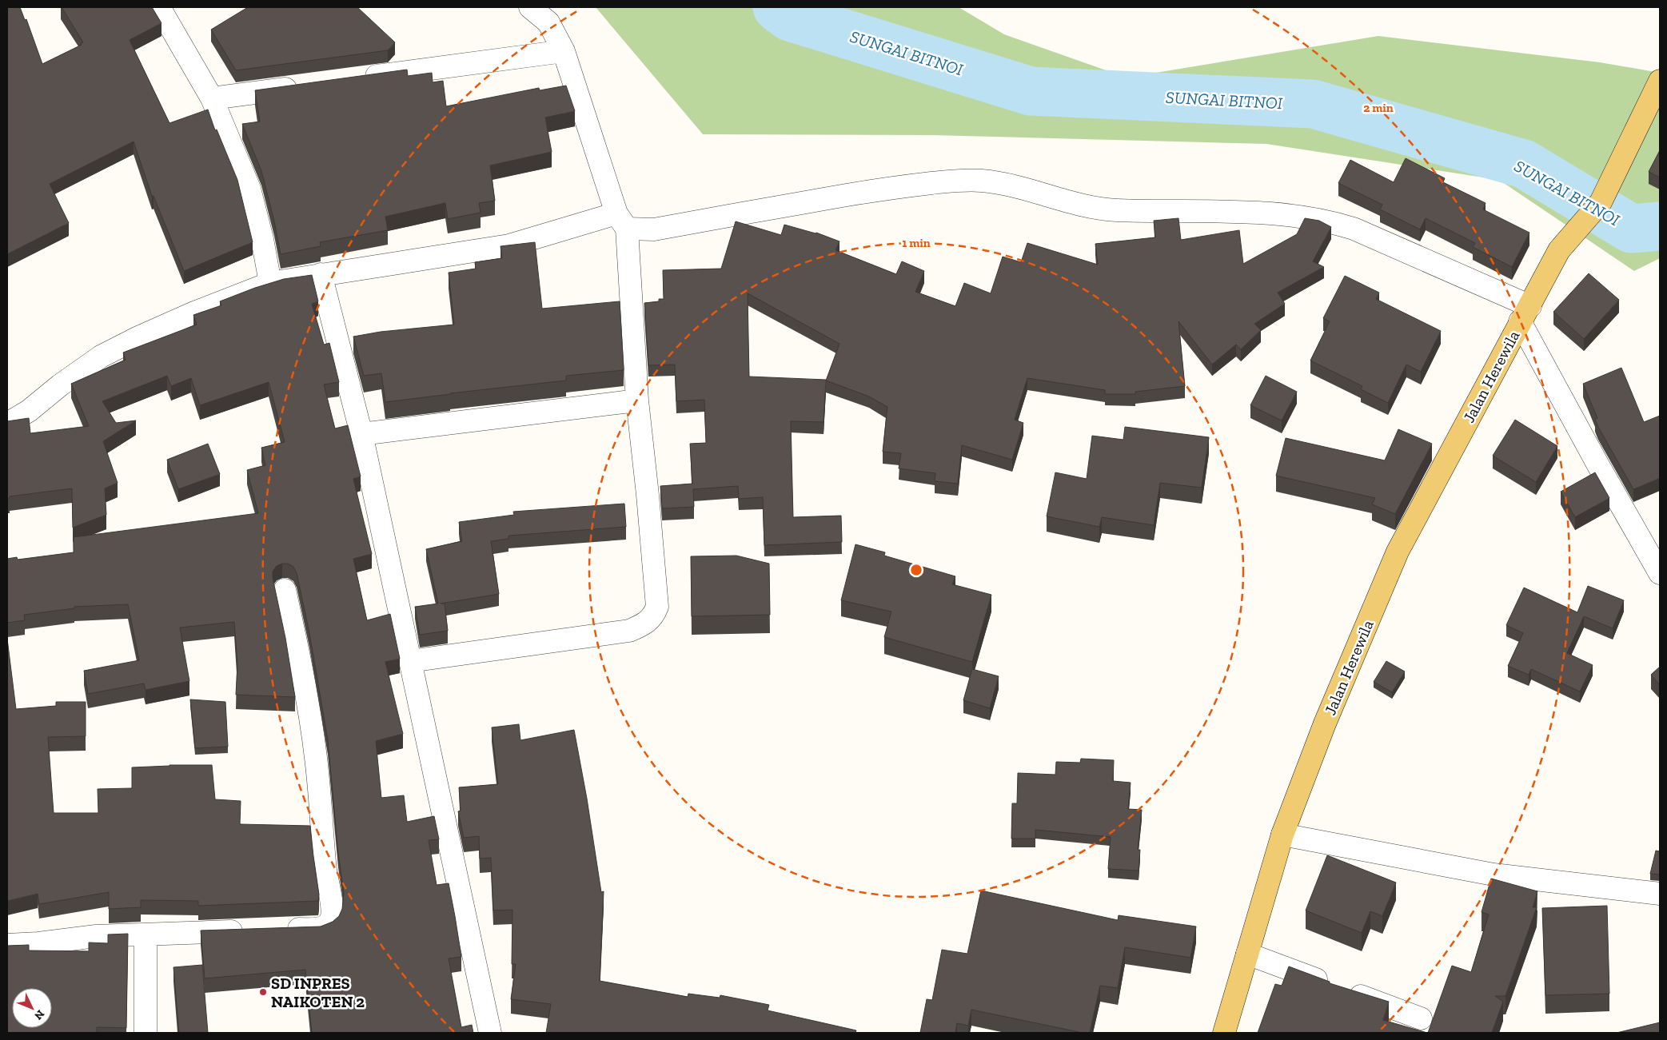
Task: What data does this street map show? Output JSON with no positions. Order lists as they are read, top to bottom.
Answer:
{
  "streets": {
    "main road": ["Jalan Herewila"]
  },
  "water": ["SUNGAI BITNOI"],
  "places": ["SD INPRES NAIKOTEN 2"],
  "north": "bottom right",
  "rings": ["2 min", "1 min"]
}
